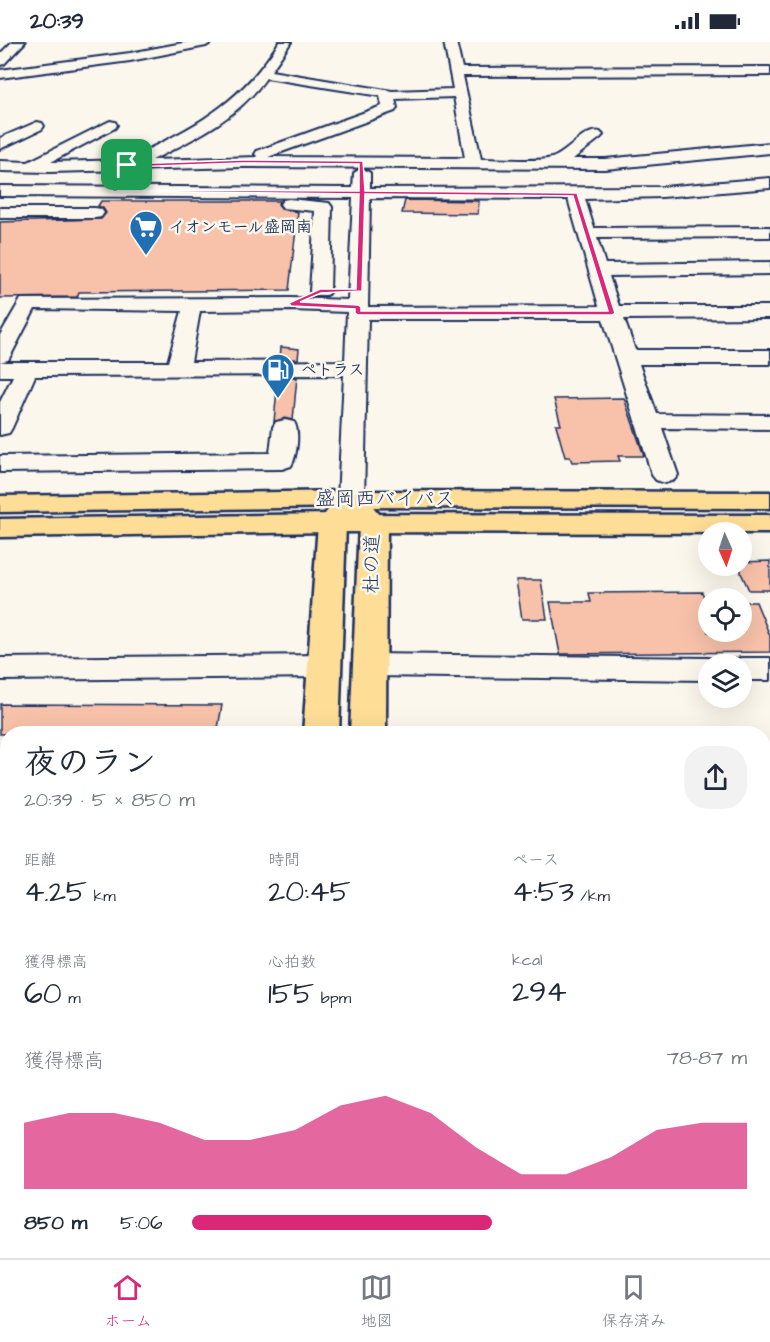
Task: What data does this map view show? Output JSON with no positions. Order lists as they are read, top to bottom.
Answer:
{
  "streets": {
    "main road": ["盛岡西バイパス", "杜の道"]
  },
  "crossings": [
    ["盛岡西バイパス", "杜の道"]
  ],
  "places": {
    "supermarket": ["イオンモール盛岡南"],
    "fuel station": ["ペトラス"]
  },
  "north": "bottom",
  "page": {
    "status": "20:39",
    "heading": ["夜のラン", "20:39 · 5 × 850 m"],
    "stats": [
      ["距離", "4.25 km"],
      ["時間", "20:45"],
      ["ペース", "4:53 /km"],
      ["獲得標高", "60 m"],
      ["心拍数", "155 bpm"],
      ["kcal", "294"]
    ],
    "chart": ["獲得標高", "78–87 m"],
    "list": [
      {
        "name": "850 m",
        "note": "5:06"
      }
    ],
    "tabs": ["ホーム", "地図", "保存済み"]
  }
}
